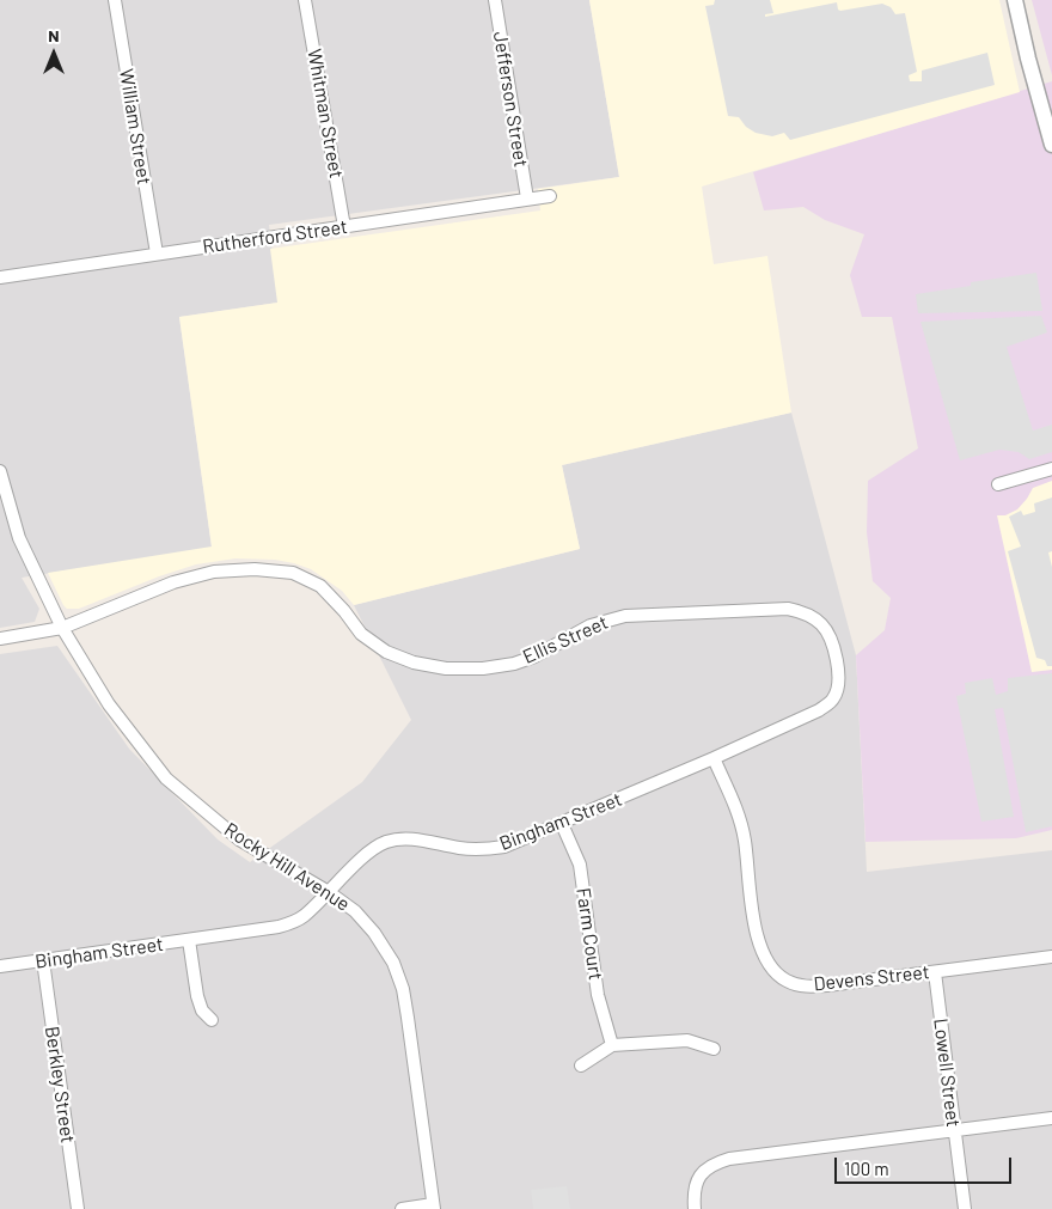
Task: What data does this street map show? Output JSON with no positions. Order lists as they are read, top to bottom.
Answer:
{
  "streets": {
    "street": [
      "Jefferson Street",
      "Whitman Street",
      "William Street",
      "Rutherford Street",
      "Ellis Street",
      "Bingham Street",
      "Rocky Hill Avenue",
      "Farm Court",
      "Devens Street",
      "Lowell Street",
      "Berkley Street"
    ]
  },
  "crossings": [
    ["Jefferson Street", "Rutherford Street"],
    ["Whitman Street", "Rutherford Street"],
    ["William Street", "Rutherford Street"],
    ["Ellis Street", "Bingham Street"],
    ["Ellis Street", "Rocky Hill Avenue"],
    ["Bingham Street", "Rocky Hill Avenue"],
    ["Bingham Street", "Farm Court"],
    ["Bingham Street", "Devens Street"],
    ["Bingham Street", "Berkley Street"],
    ["Devens Street", "Lowell Street"]
  ],
  "scale_bar": "100 m",
  "north": "top"
}
